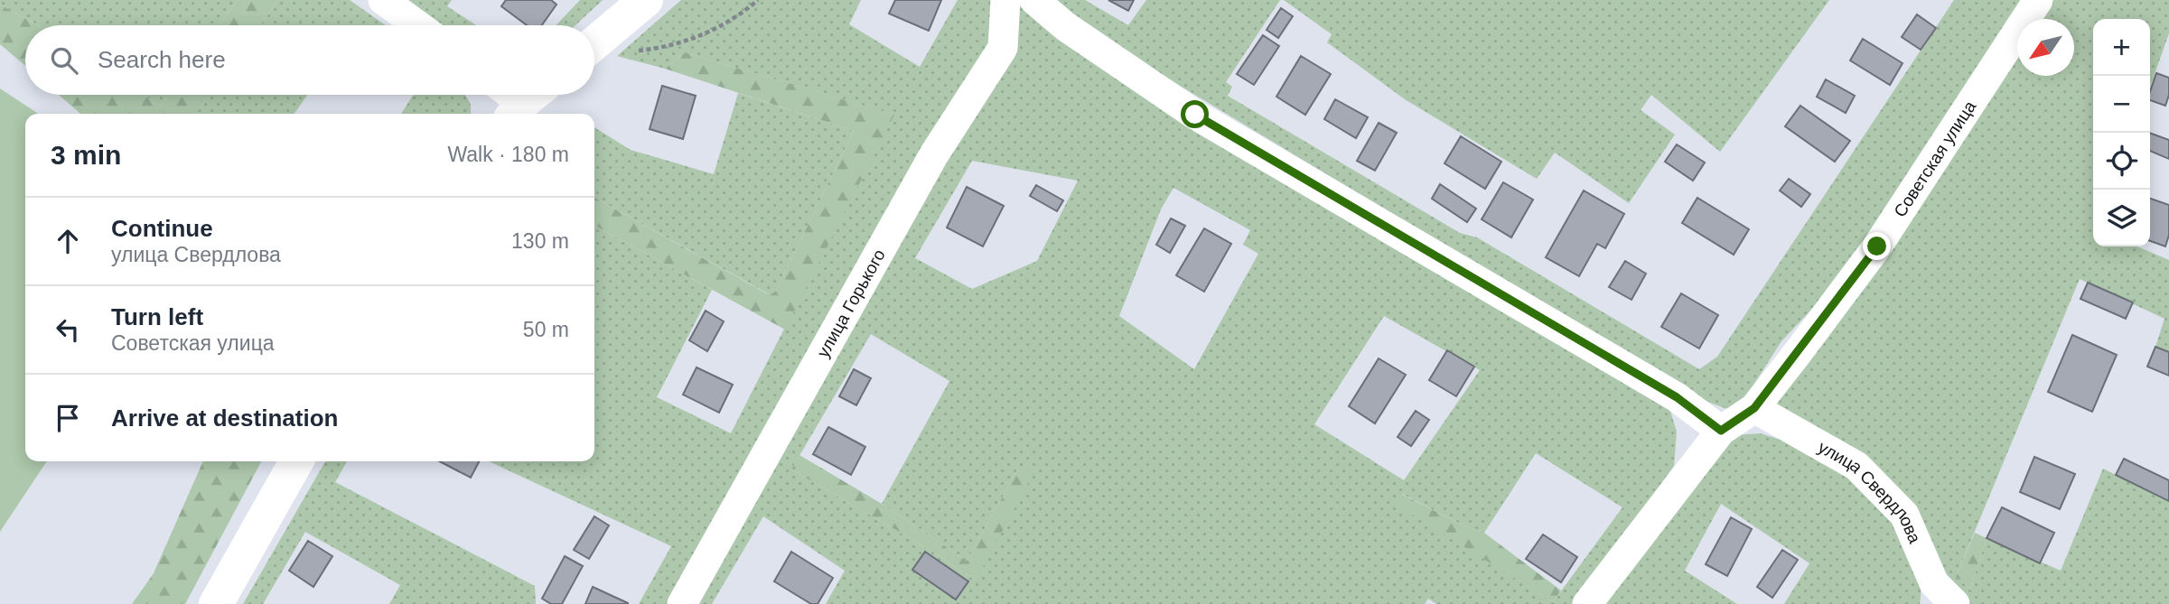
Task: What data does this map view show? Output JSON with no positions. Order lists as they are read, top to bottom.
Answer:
{
  "streets": {
    "street": ["Советская улица", "улица Горького", "улица Свердлова"]
  },
  "crossings": [
    ["Советская улица", "улица Свердлова"]
  ],
  "north": "bottom left",
  "page": {
    "map_buttons": ["+", "−"],
    "search": "Search here",
    "heading": ["3 min", "Walk · 180 m"],
    "list": [
      ["Continue", "улица Свердлова", "130 m"],
      ["Turn left", "Советская улица", "50 m"],
      "Arrive at destination"
    ]
  }
}
